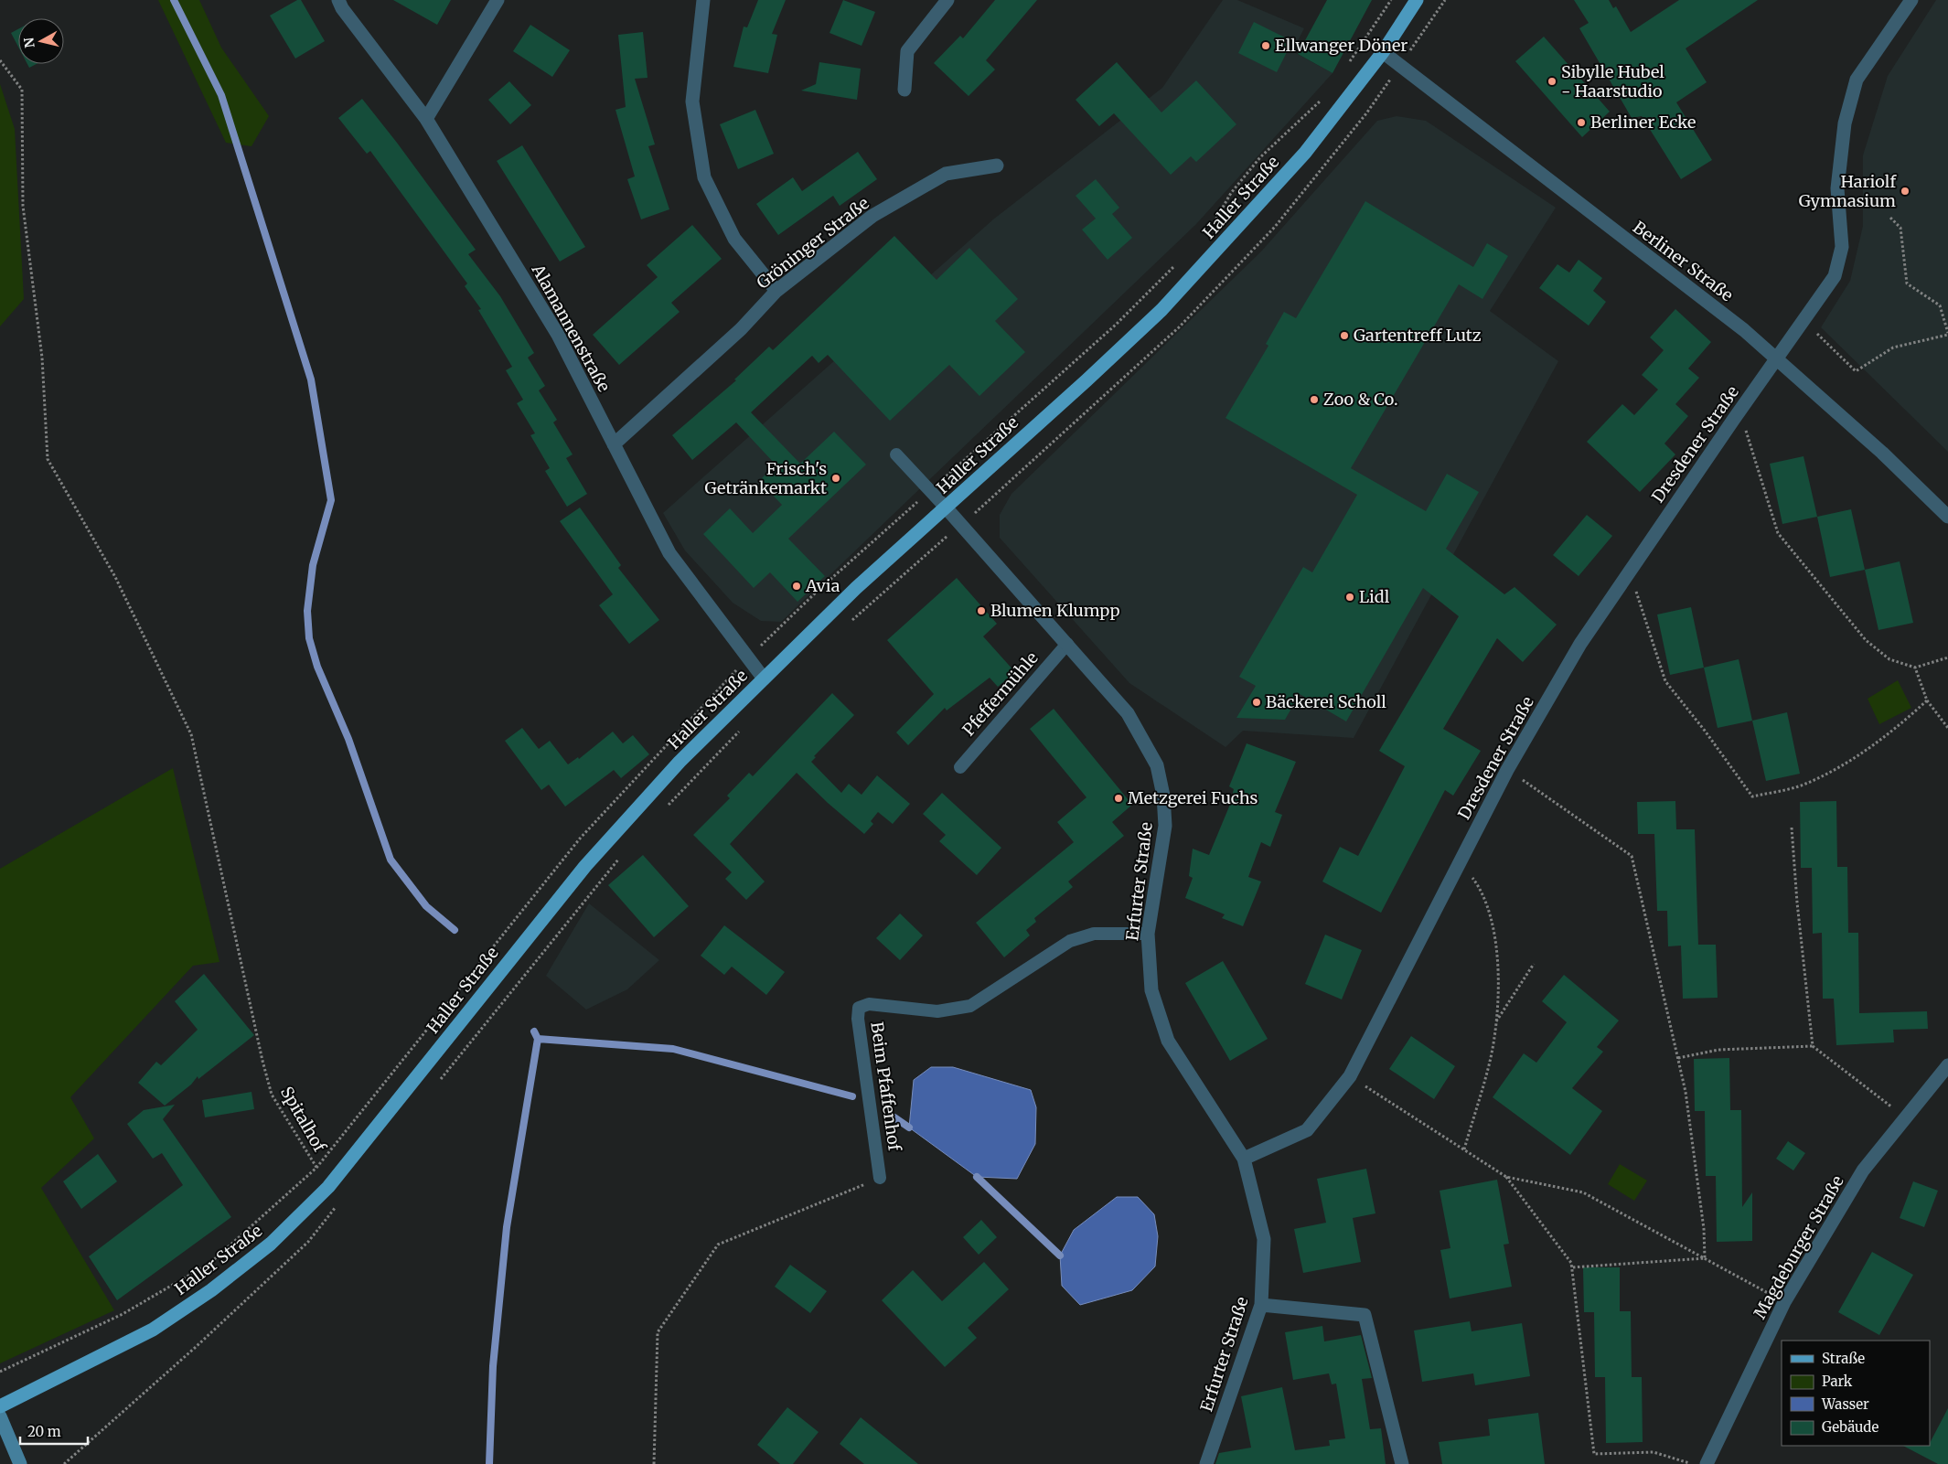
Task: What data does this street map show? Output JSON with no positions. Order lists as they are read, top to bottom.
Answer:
{
  "streets": {
    "main road": ["Haller Straße"],
    "street": [
      "Gröninger Straße",
      "Berliner Straße",
      "Alamannenstraße",
      "Dresdener Straße",
      "Erfurter Straße",
      "Magdeburger Straße"
    ],
    "lane": ["Pfeffermühle", "Beim Pfaffenhof"],
    "path": ["Spitalhof"]
  },
  "crossings": [
    ["Haller Straße", "Berliner Straße"],
    ["Haller Straße", "Alamannenstraße"],
    ["Haller Straße", "Erfurter Straße"],
    ["Haller Straße", "Spitalhof"],
    ["Gröninger Straße", "Alamannenstraße"],
    ["Berliner Straße", "Dresdener Straße"],
    ["Dresdener Straße", "Erfurter Straße"],
    ["Pfeffermühle", "Erfurter Straße"],
    ["Erfurter Straße", "Beim Pfaffenhof"]
  ],
  "places": [
    "Ellwanger Döner",
    "Sibylle Hubel - Haarstudio",
    "Berliner Ecke",
    "Hariolf Gymnasium",
    "Gartentreff Lutz",
    "Zoo & Co.",
    "Frisch's Getränkemarkt",
    "Avia",
    "Lidl",
    "Blumen Klumpp",
    "Bäckerei Scholl",
    "Metzgerei Fuchs"
  ],
  "legend": [
    "Straße",
    "Park",
    "Wasser",
    "Gebäude"
  ],
  "scale_bar": "20 m",
  "north": "left"
}
